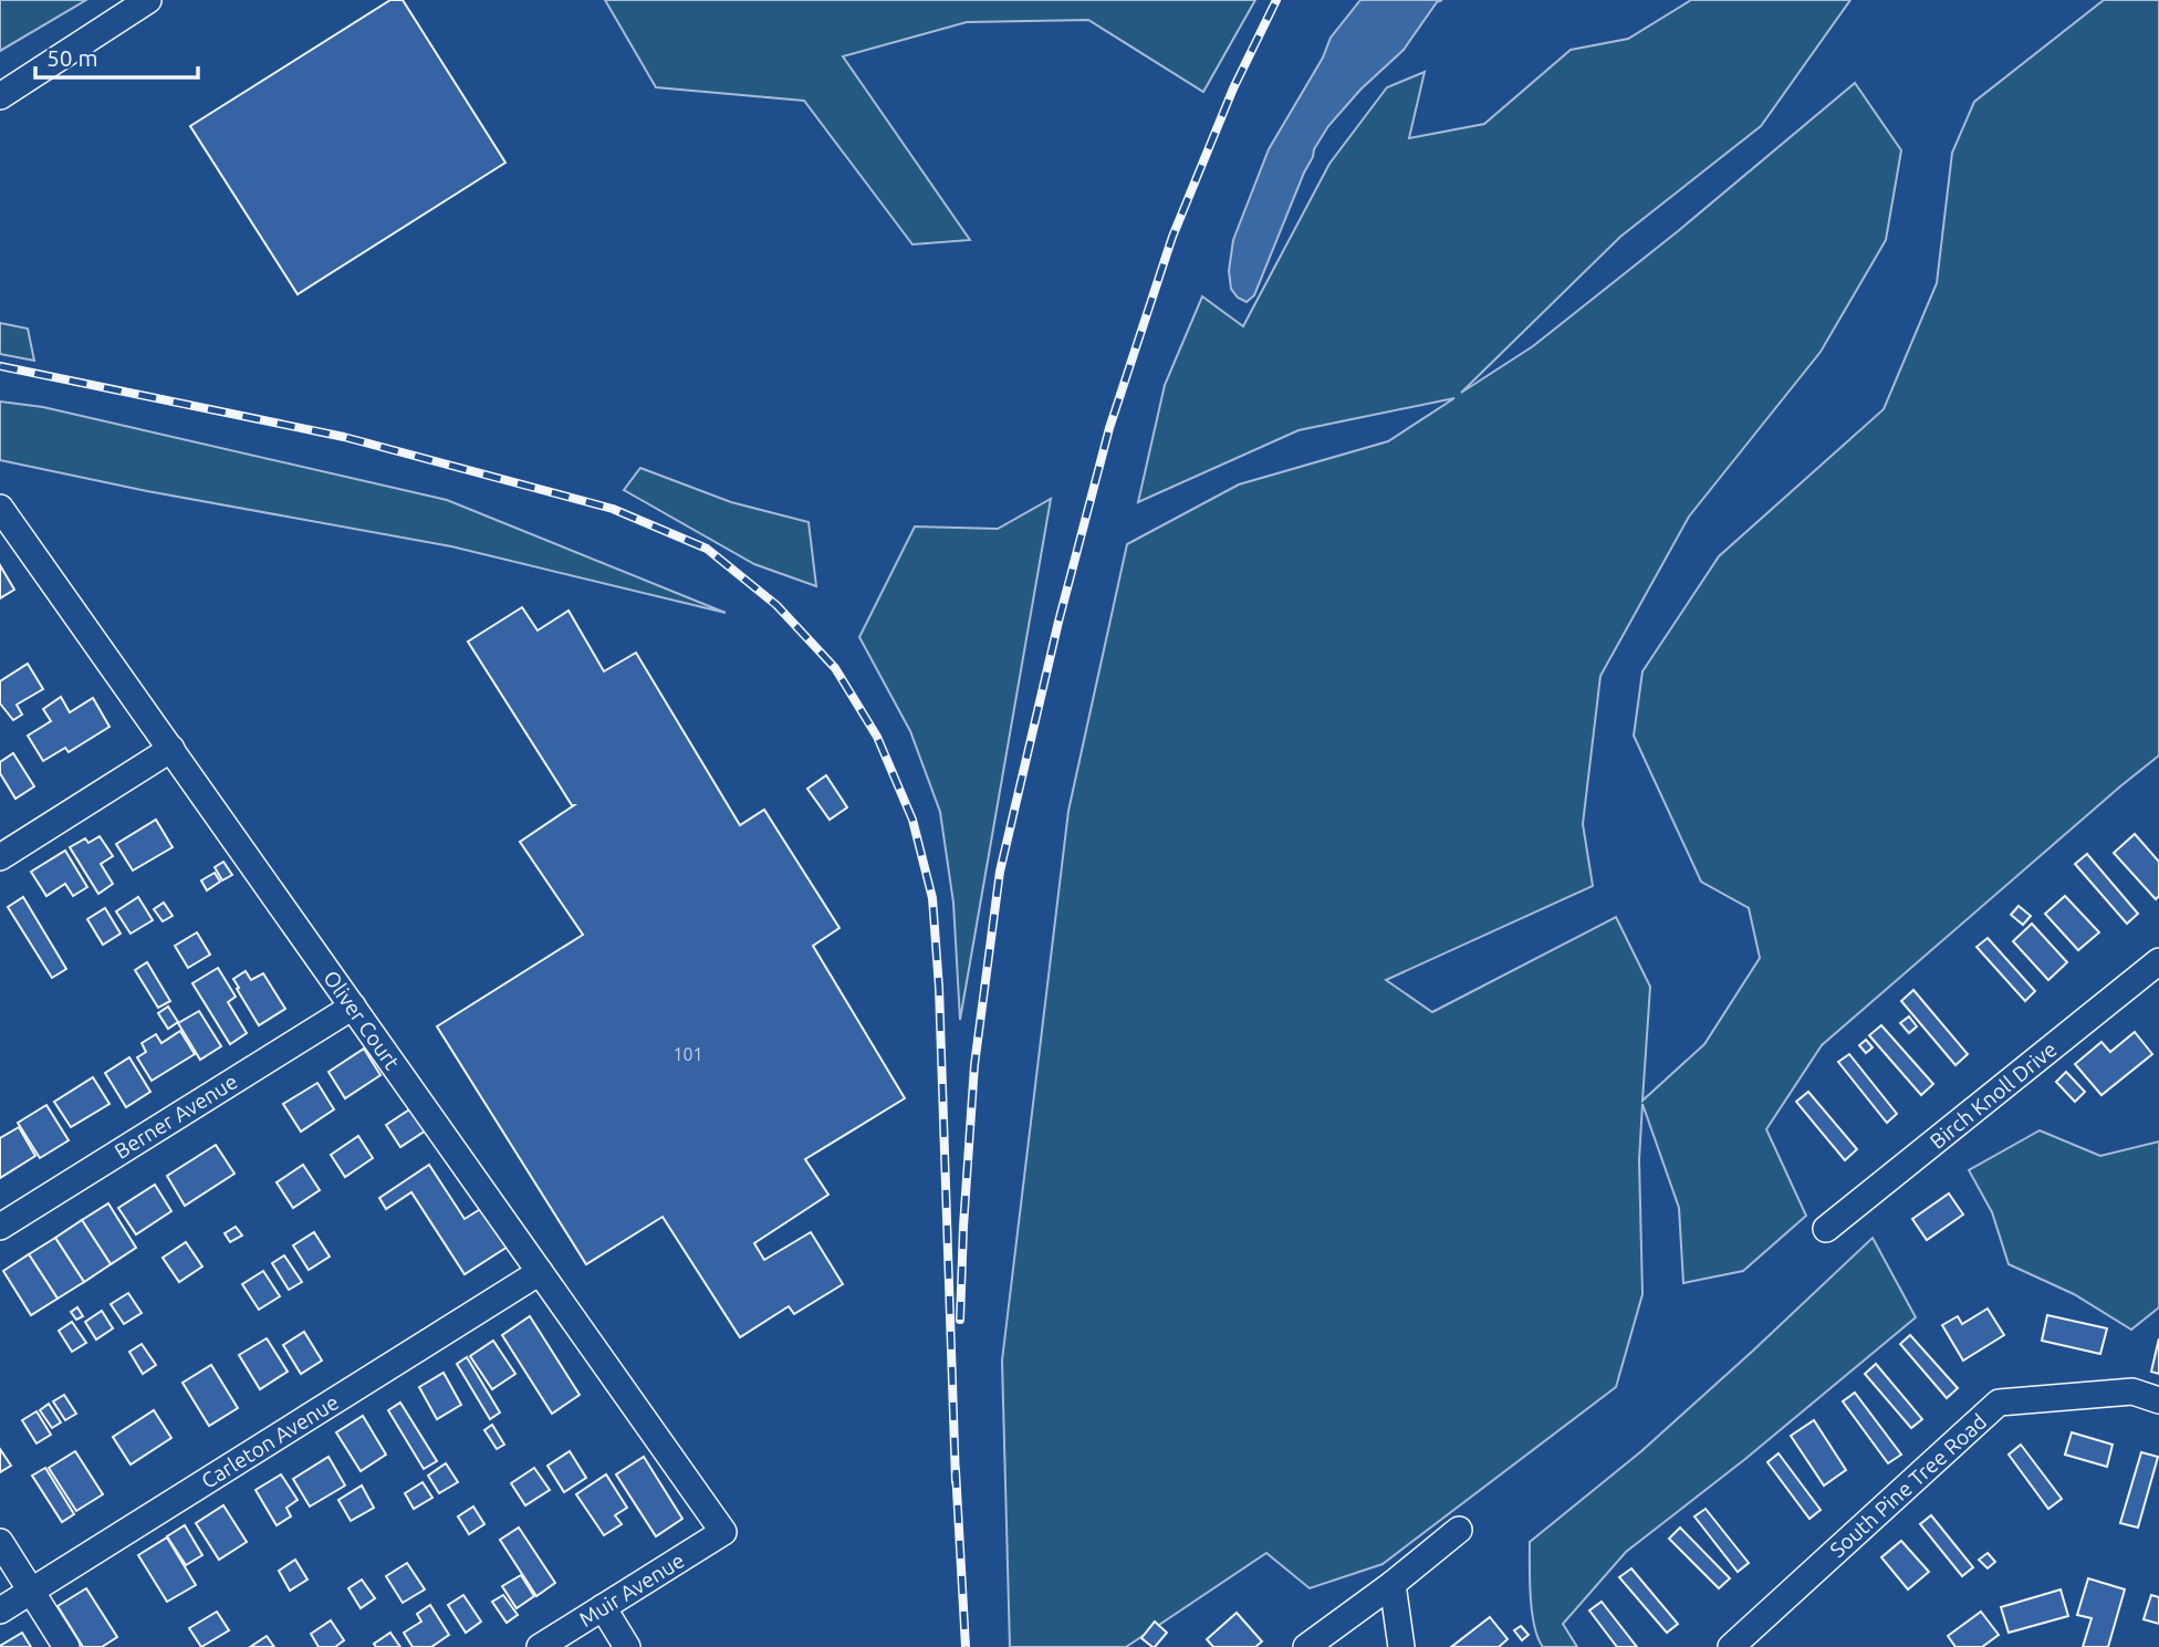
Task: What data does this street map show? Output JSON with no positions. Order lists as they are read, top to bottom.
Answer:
{
  "streets": {
    "street": [
      "Oliver Court",
      "Birch Knoll Drive",
      "Berner Avenue",
      "Carleton Avenue",
      "South Pine Tree Road",
      "Muir Avenue"
    ]
  },
  "crossings": [
    ["Oliver Court", "Berner Avenue"],
    ["Oliver Court", "Carleton Avenue"],
    ["Oliver Court", "Muir Avenue"]
  ],
  "house_numbers": ["101"],
  "scale_bar": "50 m"
}
